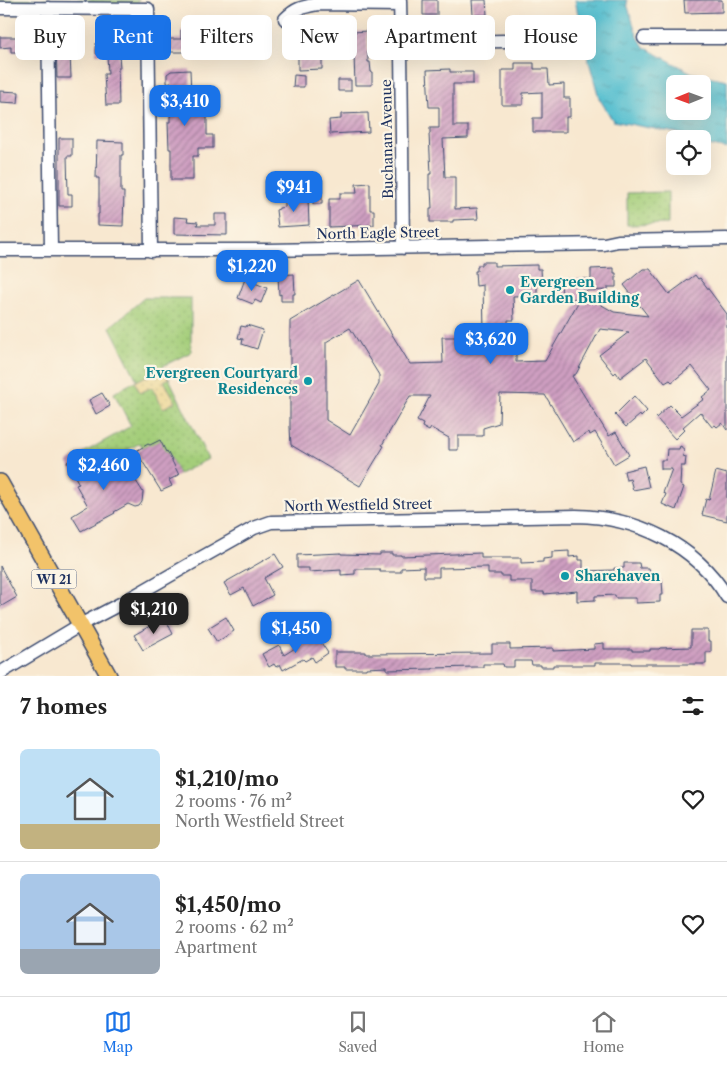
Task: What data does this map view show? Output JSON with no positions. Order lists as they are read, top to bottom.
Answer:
{
  "streets": {
    "main road": ["WI 21"],
    "street": ["Buchanan Avenue", "North Eagle Street", "North Westfield Street"]
  },
  "crossings": [
    ["Buchanan Avenue", "North Eagle Street"],
    ["North Westfield Street", "WI 21"]
  ],
  "places": ["Evergreen Garden Building", "Evergreen Courtyard Residences", "Sharehaven"],
  "north": "left",
  "page": {
    "chip": [
      "Buy",
      "Rent",
      "Filters",
      "New",
      "Apartment",
      "House"
    ],
    "price": [
      "$3,410",
      "$941",
      "$1,220",
      "$3,620",
      "$2,460",
      "$1,210",
      "$1,450"
    ],
    "heading": "7 homes",
    "list": [
      {
        "name": "$1,210/mo",
        "note": "2 rooms · 76 m² · North Westfield Street"
      },
      {
        "name": "$1,450/mo",
        "note": "2 rooms · 62 m² · Apartment"
      }
    ],
    "tabs": ["Map", "Saved", "Home"]
  }
}
